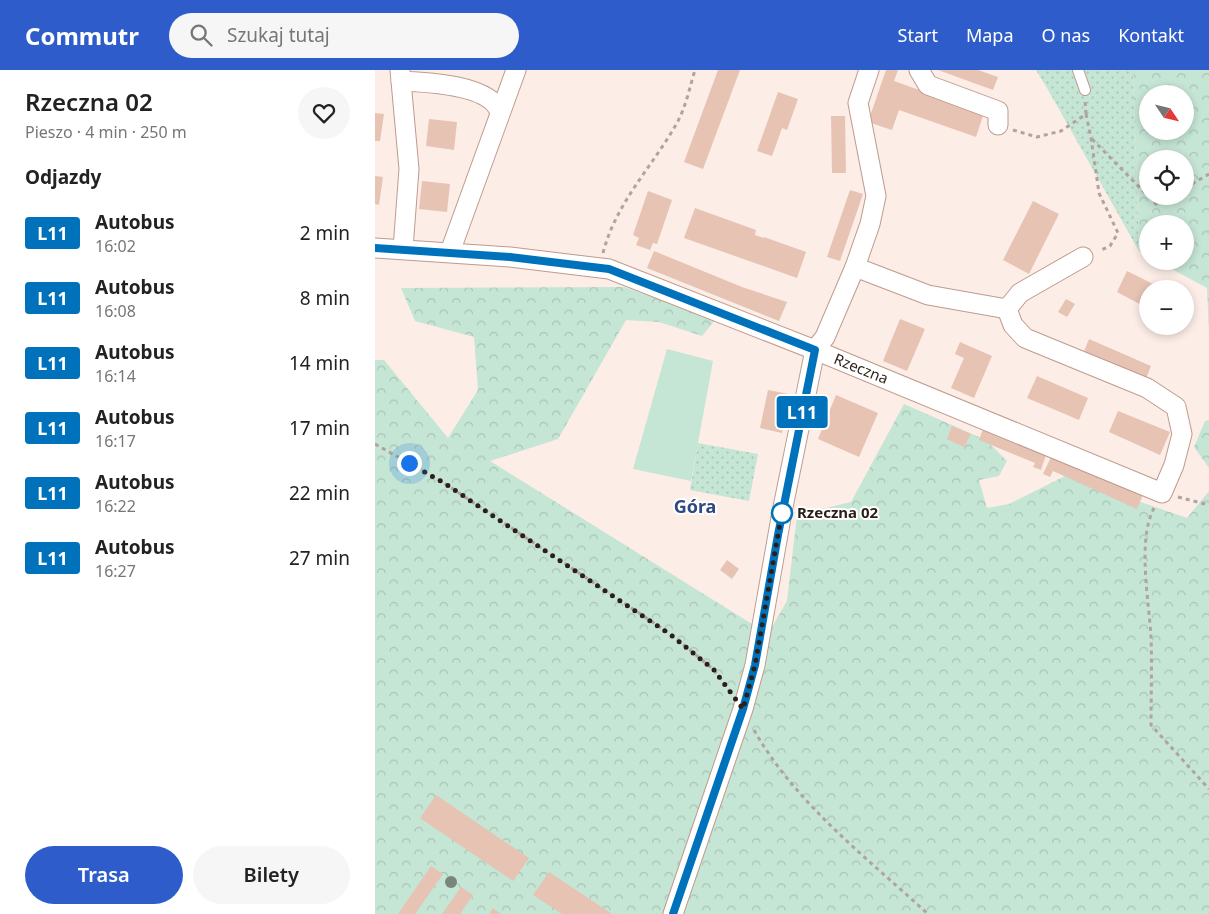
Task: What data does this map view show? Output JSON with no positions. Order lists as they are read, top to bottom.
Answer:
{
  "streets": {
    "street": ["Rzeczna"]
  },
  "districts": ["Góra"],
  "places": ["Rzeczna 02"],
  "lines": ["bus line L11"],
  "north": "bottom right",
  "page": {
    "header": "Commutr",
    "search": "Szukaj tutaj",
    "nav": [
      "Start",
      "Mapa",
      "O nas",
      "Kontakt"
    ],
    "heading": [
      ["Rzeczna 02", "Pieszo · 4 min · 250 m"],
      "Odjazdy"
    ],
    "on_map": "L11",
    "map_buttons": ["+", "−"],
    "list": [
      {
        "mark": "L11",
        "name": "Autobus",
        "note": "16:02",
        "value": "2 min"
      },
      {
        "mark": "L11",
        "name": "Autobus",
        "note": "16:08",
        "value": "8 min"
      },
      {
        "mark": "L11",
        "name": "Autobus",
        "note": "16:14",
        "value": "14 min"
      },
      {
        "mark": "L11",
        "name": "Autobus",
        "note": "16:17",
        "value": "17 min"
      },
      {
        "mark": "L11",
        "name": "Autobus",
        "note": "16:22",
        "value": "22 min"
      },
      {
        "mark": "L11",
        "name": "Autobus",
        "note": "16:27",
        "value": "27 min"
      }
    ],
    "buttons": ["Trasa", "Bilety"]
  }
}
